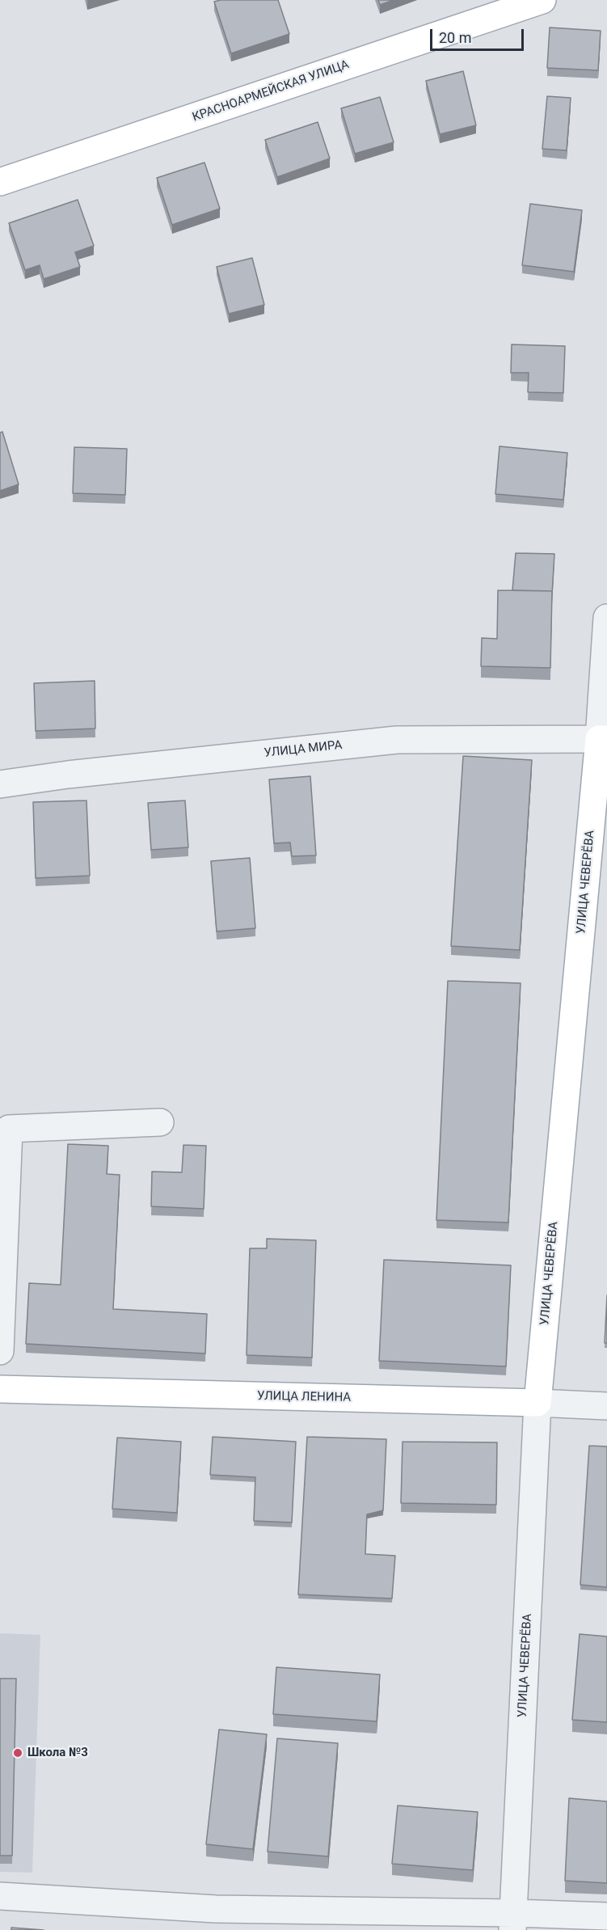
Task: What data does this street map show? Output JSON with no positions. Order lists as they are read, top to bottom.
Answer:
{
  "streets": {
    "main road": ["КРАСНОАРМЕЙСКАЯ УЛИЦА", "УЛИЦА ЧЕВЕРЁВА", "УЛИЦА ЛЕНИНА"],
    "street": ["УЛИЦА МИРА"]
  },
  "crossings": [
    ["УЛИЦА МИРА", "УЛИЦА ЧЕВЕРЁВА"],
    ["УЛИЦА ЧЕВЕРЁВА", "УЛИЦА ЛЕНИНА"]
  ],
  "places": ["Школа №3"],
  "scale_bar": "20 m"
}
